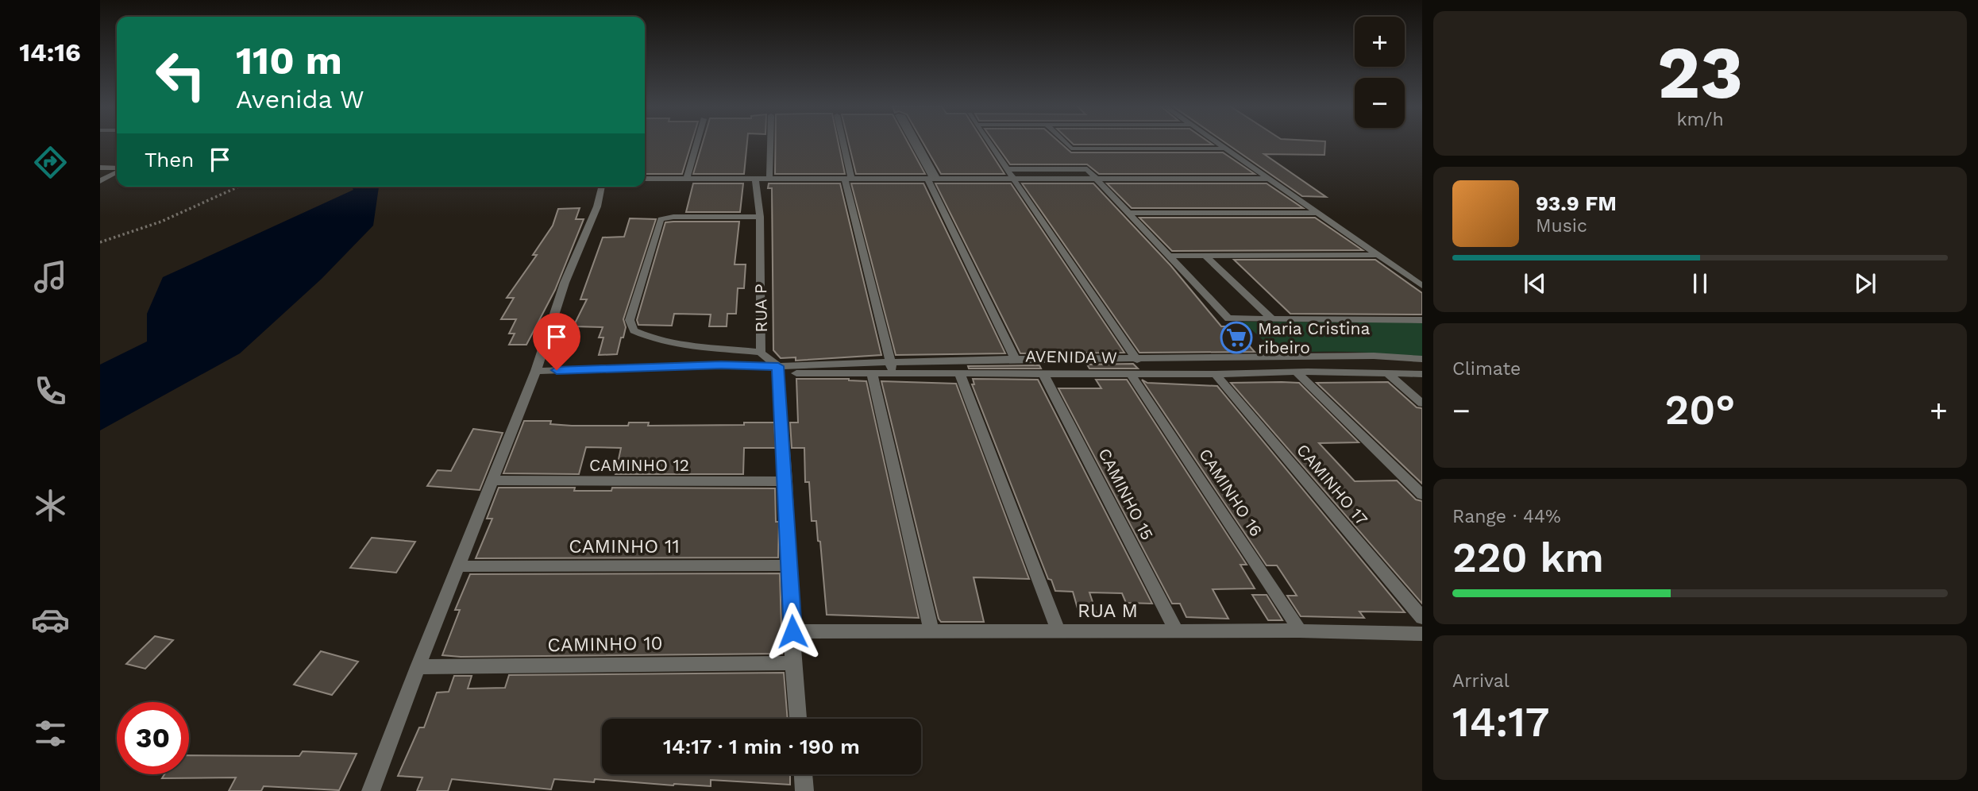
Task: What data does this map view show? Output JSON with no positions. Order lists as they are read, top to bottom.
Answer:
{
  "streets": {
    "street": [
      "RUA P",
      "AVENIDA W",
      "CAMINHO 12",
      "CAMINHO 17",
      "CAMINHO 16",
      "CAMINHO 15",
      "CAMINHO 11",
      "RUA M",
      "CAMINHO 10"
    ]
  },
  "crossings": [
    ["RUA P", "AVENIDA W"],
    ["AVENIDA W", "CAMINHO 17"],
    ["AVENIDA W", "CAMINHO 16"],
    ["AVENIDA W", "CAMINHO 15"],
    ["CAMINHO 16", "RUA M"],
    ["CAMINHO 15", "RUA M"]
  ],
  "places": {
    "supermarket": ["Maria Cristina ribeiro"]
  },
  "page": {
    "tabs": "14:16",
    "tile": [
      ["23", "km/h"],
      "Climate",
      ["Range · 44%", "220 km"],
      ["Arrival", "14:17"]
    ],
    "map_buttons": ["+", "−"],
    "turn": ["110 m", "Avenida W"],
    "then": "Then",
    "song": ["93.9 FM", "Music"],
    "heat": ["−", "20°", "+"],
    "limit": "30",
    "trip": "14:17 · 1 min · 190 m"
  }
}
